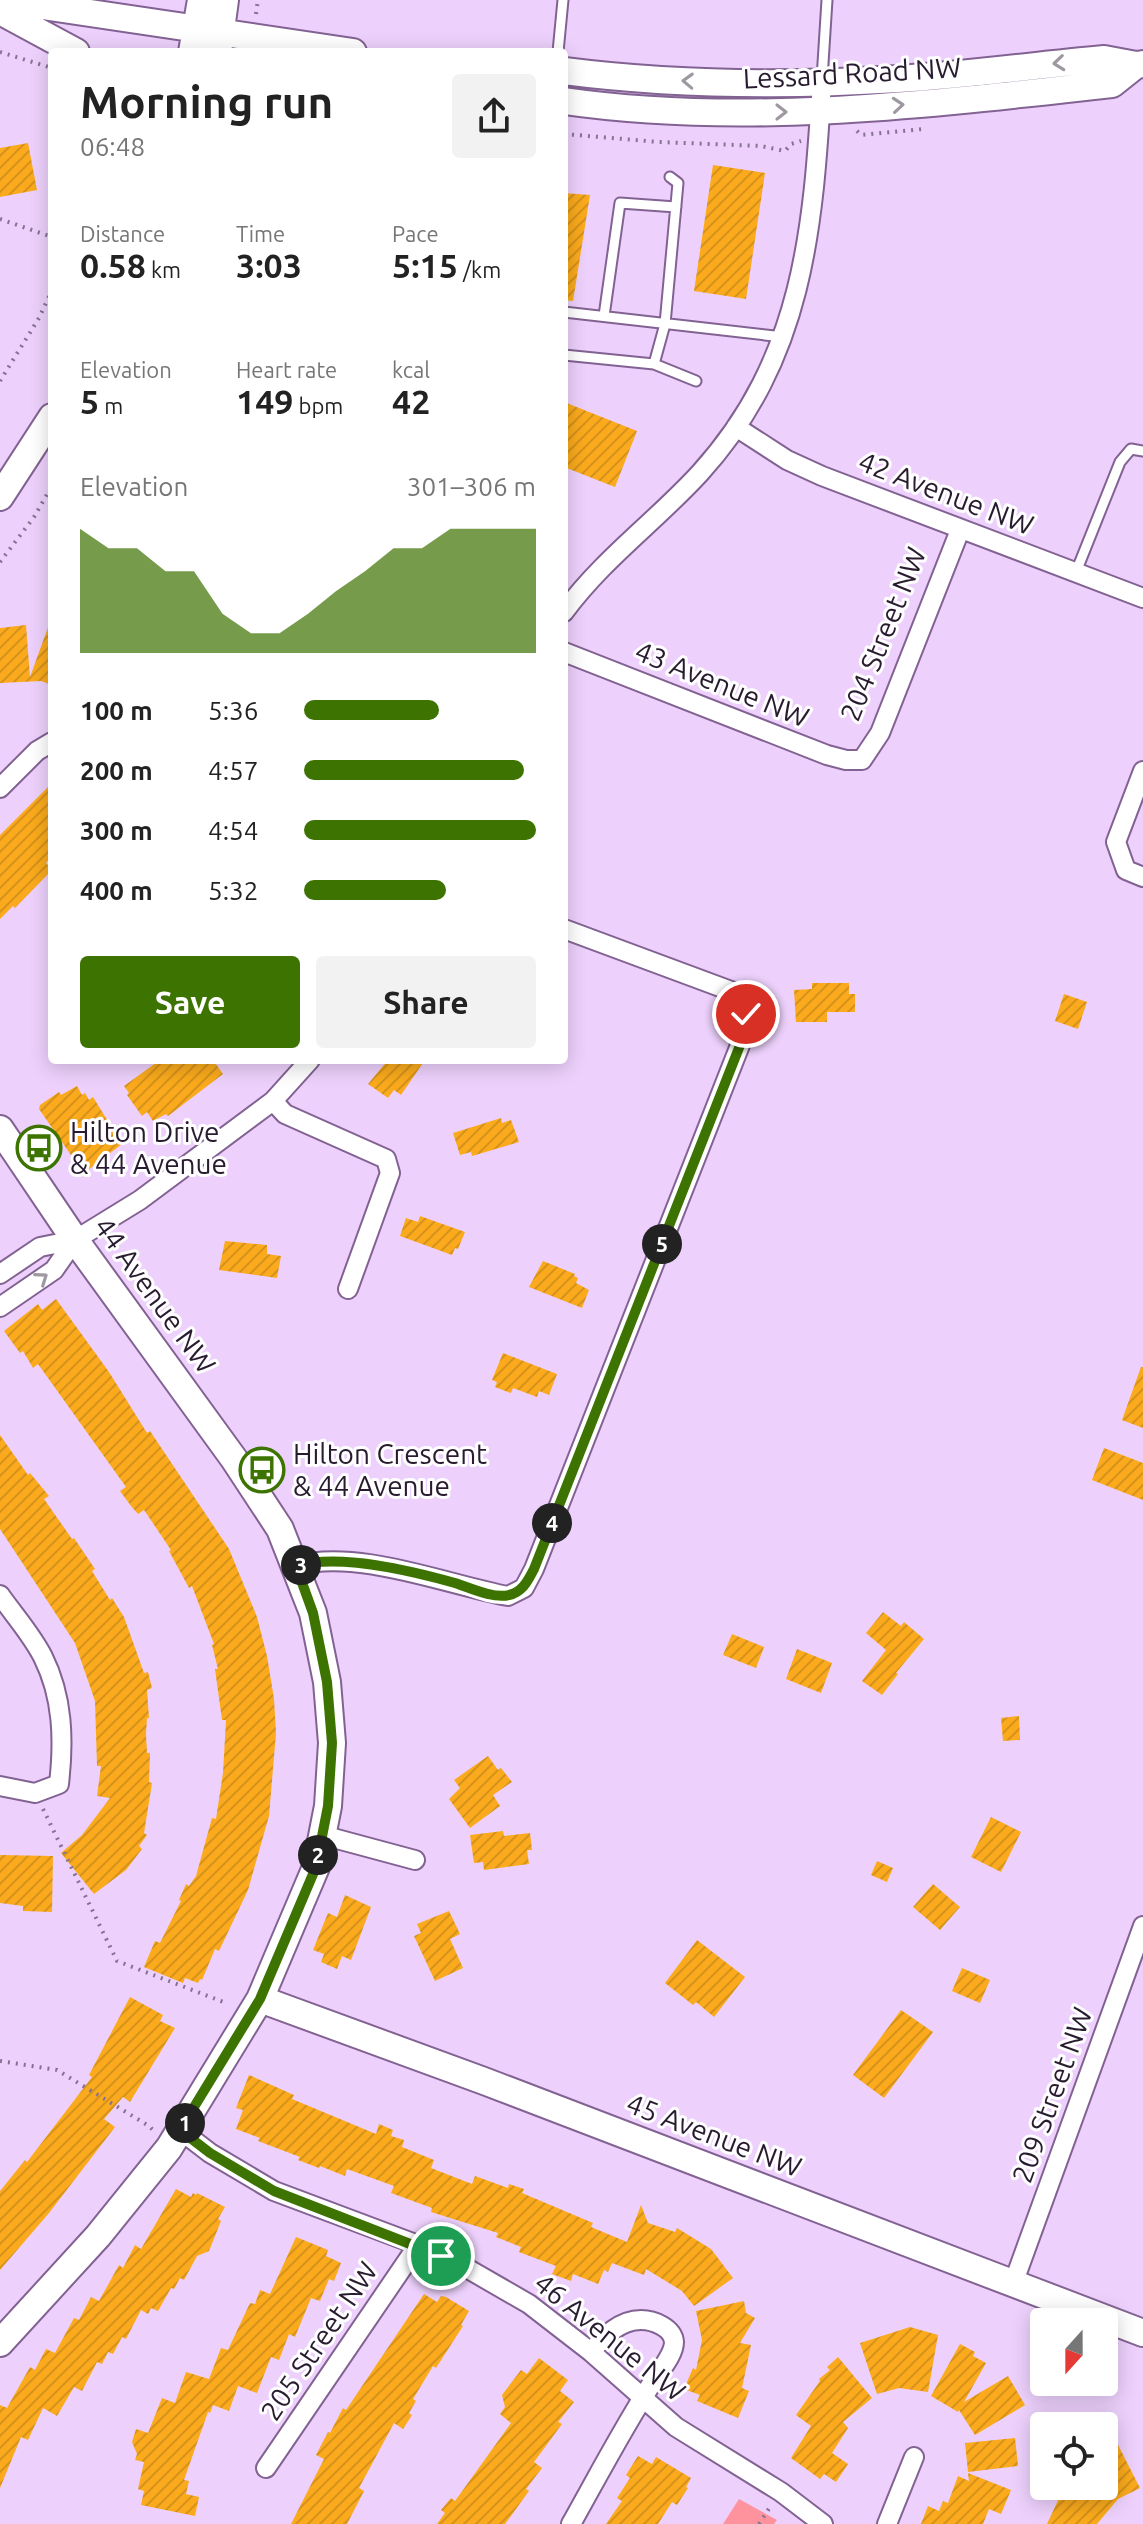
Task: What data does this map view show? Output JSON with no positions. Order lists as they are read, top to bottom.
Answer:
{
  "streets": {
    "street": [
      "Lessard Road NW",
      "42 Avenue NW",
      "204 Street NW",
      "43 Avenue NW",
      "44 Avenue NW",
      "209 Street NW",
      "45 Avenue NW",
      "46 Avenue NW",
      "205 Street NW"
    ]
  },
  "crossings": [
    ["42 Avenue NW", "204 Street NW"],
    ["204 Street NW", "43 Avenue NW"],
    ["209 Street NW", "45 Avenue NW"],
    ["46 Avenue NW", "205 Street NW"]
  ],
  "places": {
    "bus stop": ["Hilton Drive & 44 Avenue", "Hilton Crescent & 44 Avenue"]
  },
  "north": "bottom",
  "page": {
    "heading": ["Morning run", "06:48"],
    "stats": [
      ["Distance", "0.58 km"],
      ["Time", "3:03"],
      ["Pace", "5:15 /km"],
      ["Elevation", "5 m"],
      ["Heart rate", "149 bpm"],
      ["kcal", "42"]
    ],
    "chart": ["Elevation", "301–306 m"],
    "list": [
      {
        "name": "100 m",
        "note": "5:36"
      },
      {
        "name": "200 m",
        "note": "4:57"
      },
      {
        "name": "300 m",
        "note": "4:54"
      },
      {
        "name": "400 m",
        "note": "5:32"
      }
    ],
    "buttons": ["Save", "Share"],
    "pins": [
      "5",
      "4",
      "3",
      "2",
      "1"
    ]
  }
}
